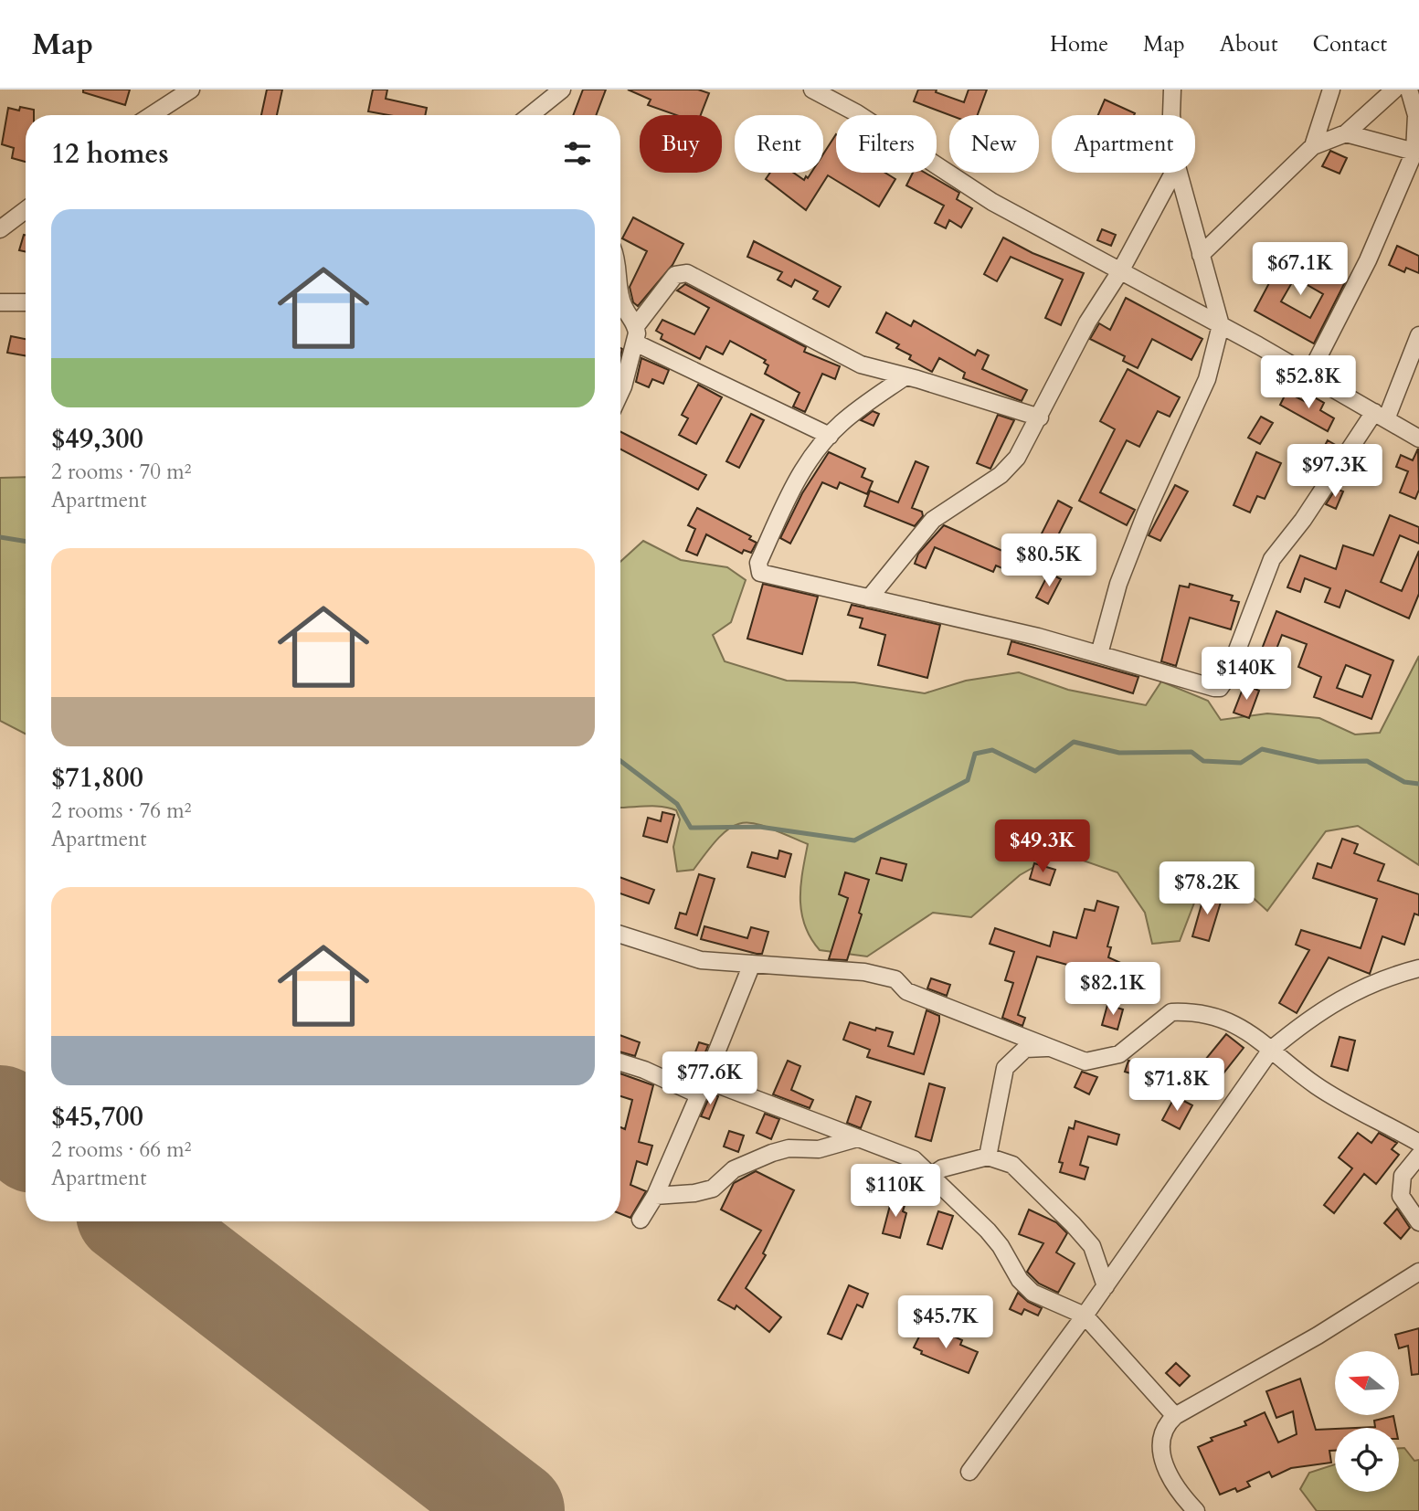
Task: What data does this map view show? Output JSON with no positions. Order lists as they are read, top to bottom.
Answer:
{
  "north": "left",
  "page": {
    "header": "Map",
    "nav": [
      "Home",
      "Map",
      "About",
      "Contact"
    ],
    "chip": [
      "Buy",
      "Rent",
      "Filters",
      "New",
      "Apartment"
    ],
    "heading": "12 homes",
    "list": [
      {
        "name": "$49,300",
        "note": "2 rooms · 70 m² · Apartment"
      },
      {
        "name": "$71,800",
        "note": "2 rooms · 76 m² · Apartment"
      },
      {
        "name": "$45,700",
        "note": "2 rooms · 66 m² · Apartment"
      }
    ],
    "price": [
      "$67.1K",
      "$52.8K",
      "$97.3K",
      "$80.5K",
      "$140K",
      "$49.3K",
      "$78.2K",
      "$82.1K",
      "$77.6K",
      "$71.8K",
      "$110K",
      "$45.7K"
    ]
  }
}
